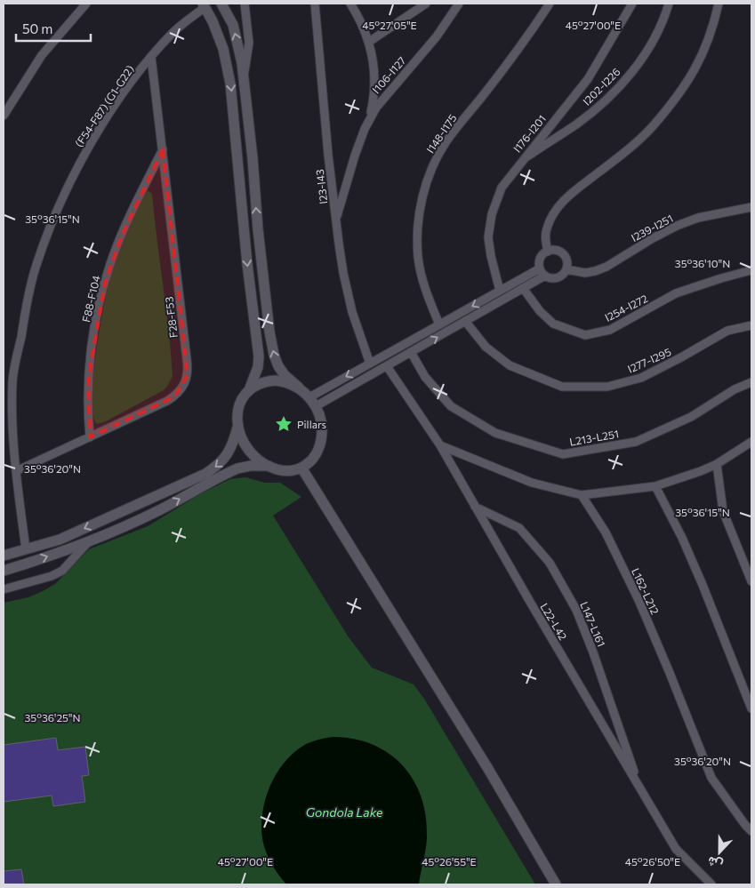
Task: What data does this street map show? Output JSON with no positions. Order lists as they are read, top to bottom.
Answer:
{
  "streets": {
    "street": [
      "I106-I127",
      "I202-I226",
      "(F54-F87) (G1-G22)",
      "I148-I175",
      "I176-I201",
      "I23-I43",
      "I239-I251",
      "F88-F104",
      "I254-I272",
      "F28-F53",
      "I277-I295",
      "L213-L251",
      "L162-L212",
      "L22-L42",
      "L147-L161"
    ]
  },
  "crossings": [
    ["I106-I127", "I23-I43"],
    ["I202-I226", "I176-I201"],
    ["(F54-F87) (G1-G22)", "F28-F53"],
    ["F88-F104", "F28-F53"],
    ["L22-L42", "L147-L161"]
  ],
  "water": ["Gondola Lake"],
  "places": {
    "place": ["Pillars"]
  },
  "scale_bar": "50 m",
  "north": "bottom",
  "coordinates": [
    "45°27'05\"E",
    "45°27'00\"E",
    "35°36'15\"N",
    "35°36'10\"N",
    "35°36'20\"N",
    "35°36'25\"N",
    "45°26'55\"E",
    "45°26'50\"E"
  ]
}
